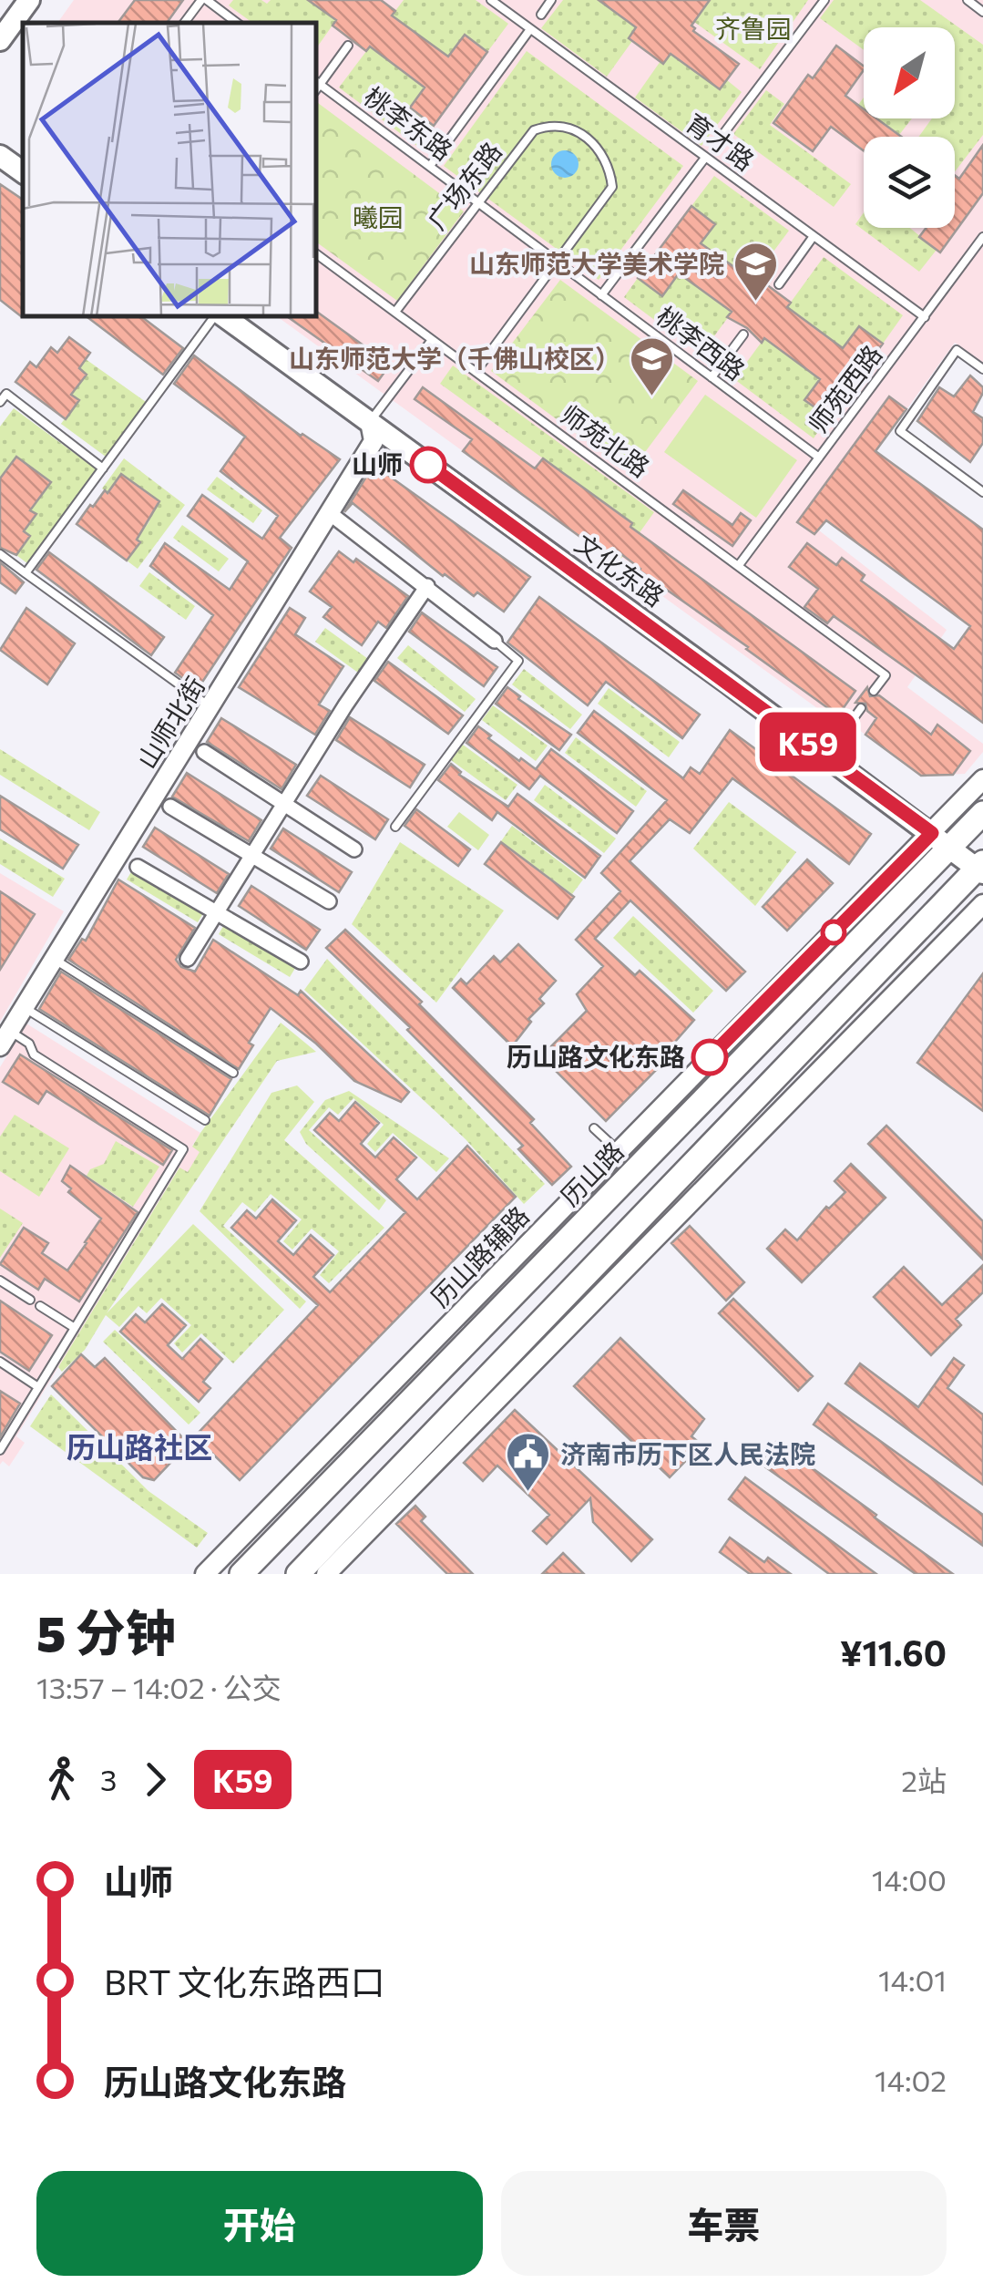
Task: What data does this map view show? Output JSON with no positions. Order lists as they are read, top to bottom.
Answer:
{
  "streets": {
    "main road": ["文化东路", "历山路"],
    "street": ["山师北街", "历山路辅路"],
    "lane": [
      "桃李东路",
      "育才路",
      "广场东路",
      "桃李西路",
      "师苑西路",
      "师苑北路"
    ]
  },
  "crossings": [
    ["桃李东路", "广场东路"],
    ["桃李东路", "桃李西路"],
    ["育才路", "师苑西路"],
    ["广场东路", "桃李西路"],
    ["广场东路", "师苑北路"],
    ["桃李西路", "师苑西路"],
    ["师苑西路", "师苑北路"],
    ["文化东路", "山师北街"],
    ["文化东路", "历山路"],
    ["文化东路", "历山路辅路"],
    ["历山路", "历山路辅路"]
  ],
  "districts": ["历山路社区"],
  "parks": ["齐鲁园", "曦园"],
  "places": {
    "school or university": ["山东师范大学美术学院", "山东师范大学（千佛山校区）"],
    "other": ["山师", "历山路文化东路"],
    "public building": ["济南市历下区人民法院"]
  },
  "lines": ["bus line K59"],
  "north": "bottom left",
  "page": {
    "on_map": "K59",
    "heading": ["5 分钟", "13:57 – 14:02 · 公交", "¥11.60"],
    "legs": ["3", "K59", "2站"],
    "list": [
      {
        "name": "山师",
        "value": "14:00"
      },
      {
        "name": "BRT 文化东路西口",
        "value": "14:01"
      },
      {
        "name": "历山路文化东路",
        "value": "14:02"
      }
    ],
    "buttons": ["开始", "车票"]
  }
}
